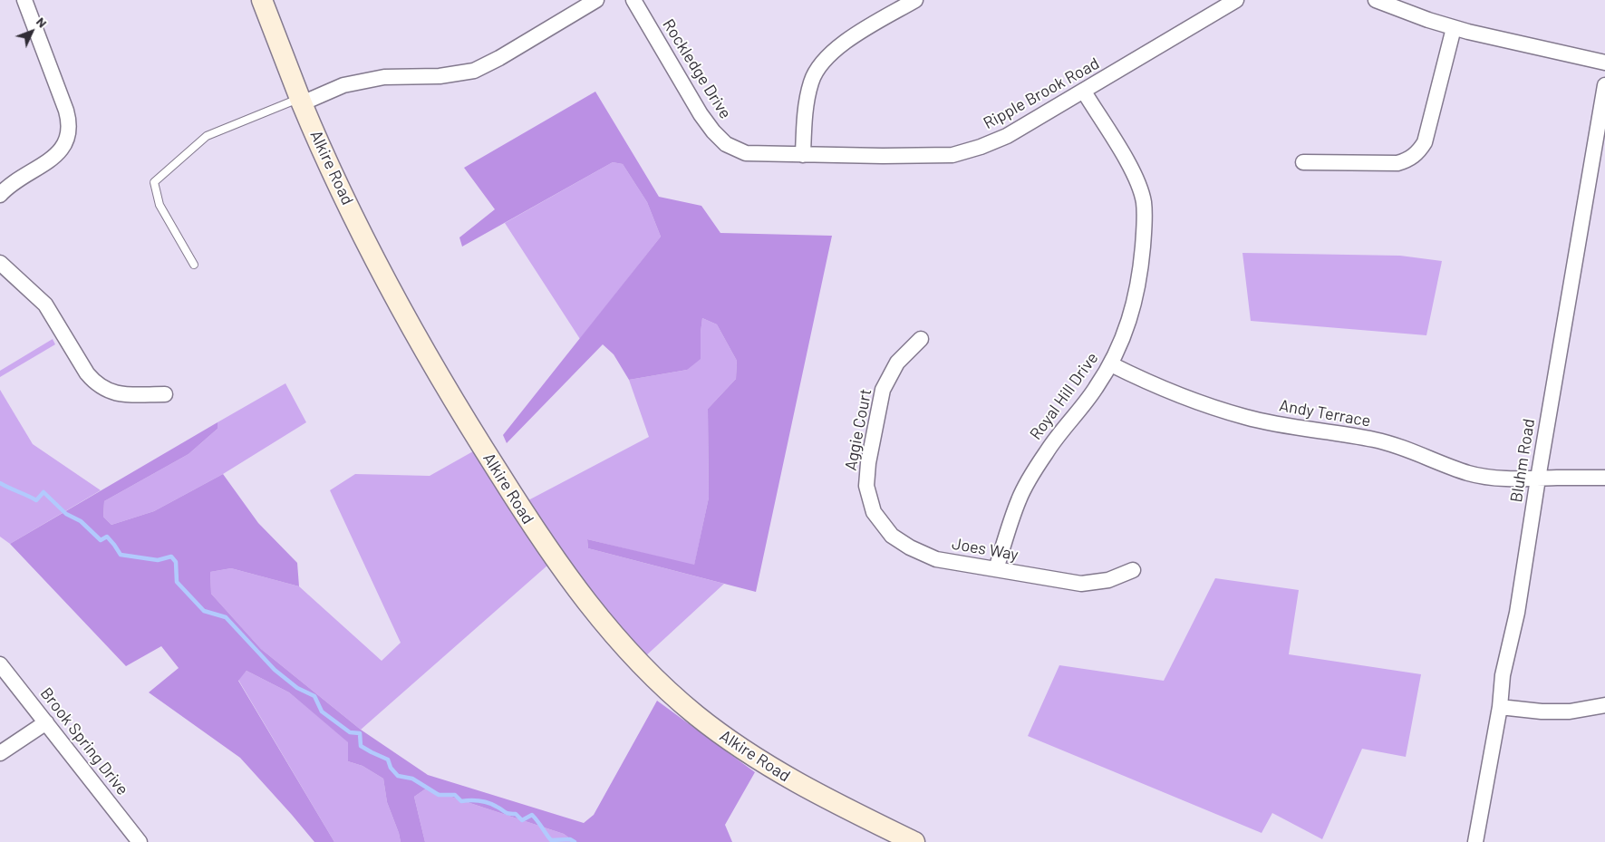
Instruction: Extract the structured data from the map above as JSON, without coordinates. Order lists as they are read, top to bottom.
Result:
{
  "streets": {
    "main road": ["Alkire Road"],
    "street": [
      "Rockledge Drive",
      "Ripple Brook Road",
      "Royal Hill Drive",
      "Andy Terrace",
      "Aggie Court",
      "Bluhm Road",
      "Joes Way",
      "Brook Spring Drive"
    ]
  },
  "crossings": [
    ["Rockledge Drive", "Ripple Brook Road"],
    ["Ripple Brook Road", "Royal Hill Drive"],
    ["Royal Hill Drive", "Andy Terrace"],
    ["Royal Hill Drive", "Joes Way"],
    ["Andy Terrace", "Bluhm Road"],
    ["Aggie Court", "Joes Way"]
  ],
  "north": "top right"
}
